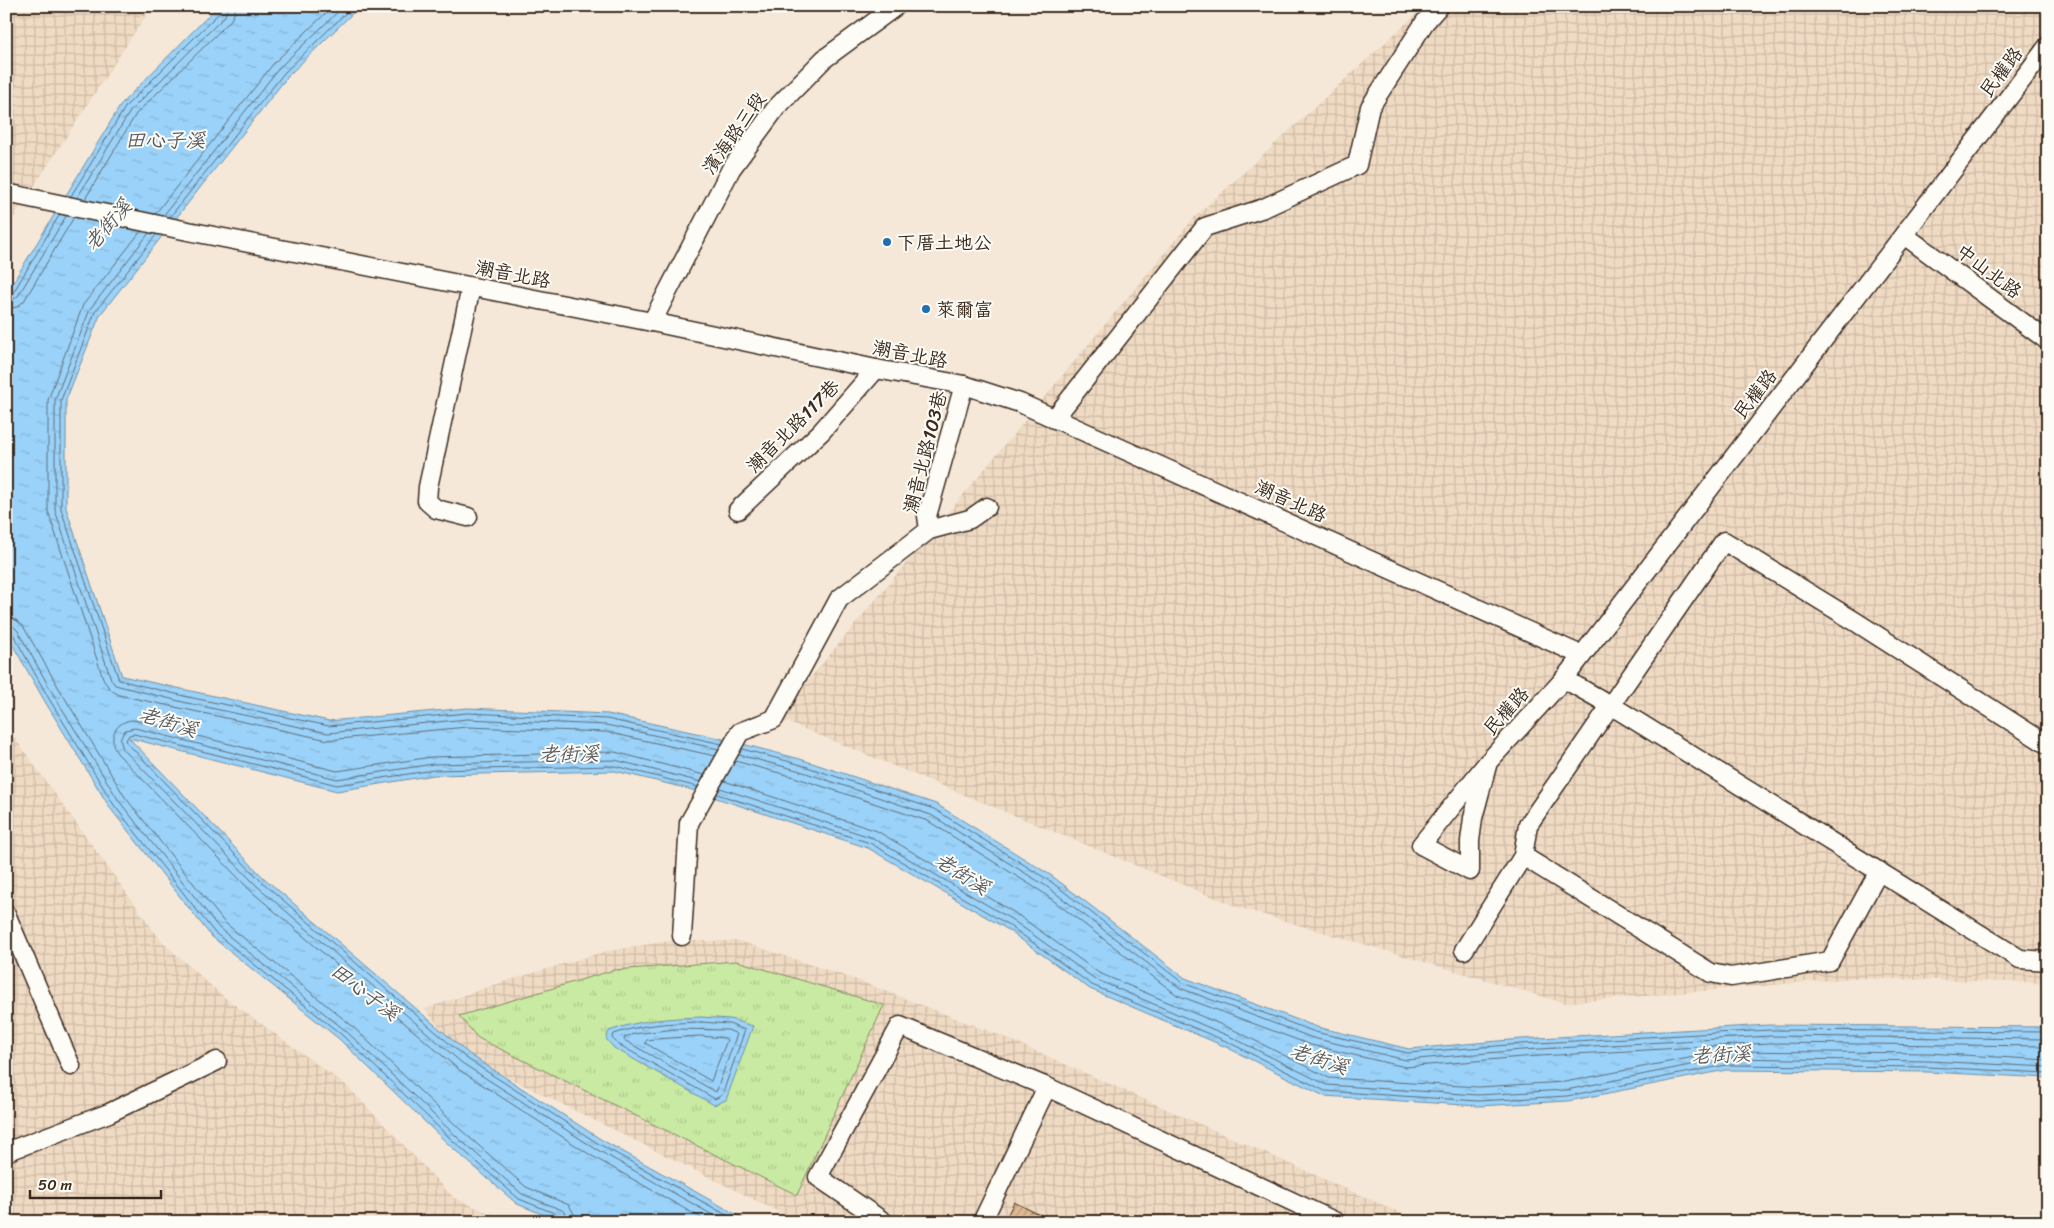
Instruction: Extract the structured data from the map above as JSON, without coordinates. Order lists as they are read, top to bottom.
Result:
{
  "streets": {
    "street": [
      "民權路",
      "濱海路三段",
      "中山北路",
      "潮音北路",
      "潮音北路117巷",
      "潮音北路103巷"
    ]
  },
  "crossings": [
    ["民權路", "中山北路"],
    ["民權路", "潮音北路"],
    ["濱海路三段", "潮音北路"],
    ["潮音北路", "潮音北路117巷"],
    ["潮音北路", "潮音北路103巷"]
  ],
  "water": ["田心子溪", "老街溪"],
  "places": ["下厝土地公", "萊爾富"],
  "scale_bar": "50 m"
}
